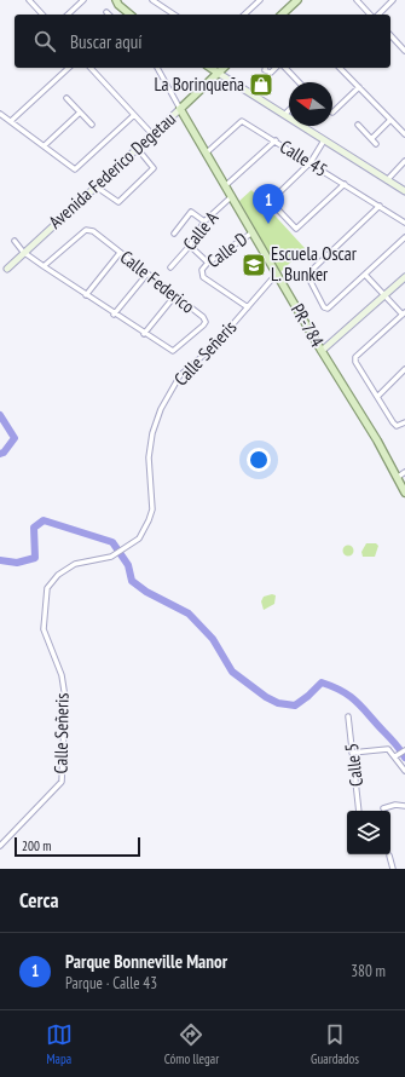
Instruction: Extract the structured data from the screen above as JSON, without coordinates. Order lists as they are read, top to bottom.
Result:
{
  "streets": {
    "main road": ["Avenida Federico Degetau", "PR-784"],
    "street": [
      "Calle 45",
      "Calle A",
      "Calle D",
      "Calle Federico",
      "Calle Señeris",
      "Calle 5"
    ]
  },
  "crossings": [
    ["Calle 45", "PR-784"],
    ["Avenida Federico Degetau", "Calle Federico"],
    ["Avenida Federico Degetau", "PR-784"],
    ["Calle A", "PR-784"],
    ["Calle D", "PR-784"],
    ["Calle D", "Calle Señeris"],
    ["PR-784", "Calle Señeris"]
  ],
  "places": {
    "shop": ["La Borinqueña"],
    "school or university": ["Escuela Oscar L. Bunker"]
  },
  "scale_bar": "200 m",
  "north": "left",
  "page": {
    "search": "Buscar aquí",
    "pins": "1",
    "scale": "200 m",
    "heading": "Cerca",
    "list": [
      {
        "mark": "1",
        "name": "Parque Bonneville Manor",
        "note": "Parque · Calle 43",
        "value": "380 m"
      }
    ],
    "nav": ["Mapa", "Cómo llegar", "Guardados"]
  }
}
